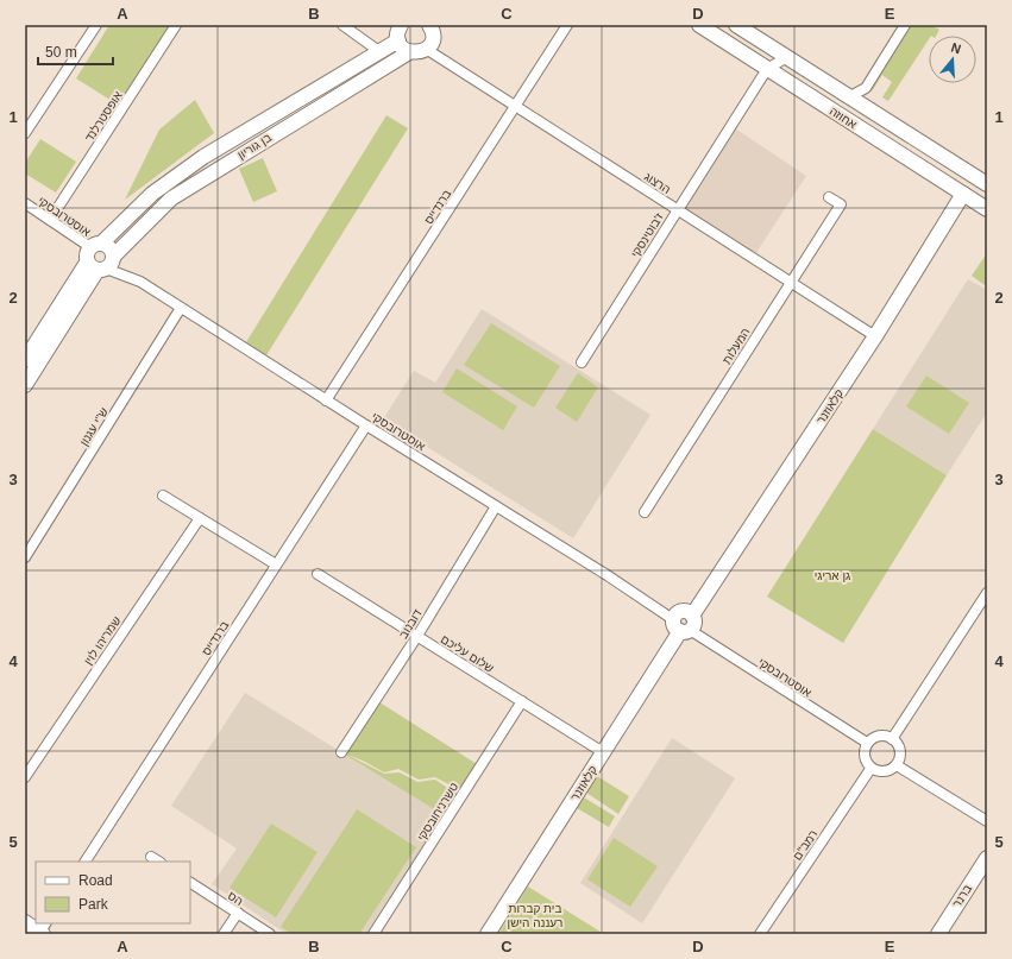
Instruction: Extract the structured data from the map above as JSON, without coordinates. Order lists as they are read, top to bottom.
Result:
{
  "streets": {
    "main road": [
      "אחוזה",
      "בן גוריון",
      "קלאוזנר",
      "ברנר"
    ],
    "street": [
      "אופסטרלנד",
      "הרצוג",
      "ברנדייס",
      "אוסטרובסקי",
      "ז'בוטינסקי",
      "המעלות",
      "ש''י עגנון",
      "דובנוב",
      "שמריהו לוין",
      "שלום עליכם",
      "טשרניחובסקי",
      "רמב\"ם",
      "הס"
    ]
  },
  "crossings": [
    ["אופסטרלנד", "אוסטרובסקי"],
    ["אחוזה", "ז'בוטינסקי"],
    ["אחוזה", "קלאוזנר"],
    ["בן גוריון", "הרצוג"],
    ["בן גוריון", "אוסטרובסקי"],
    ["הרצוג", "ברנדייס"],
    ["הרצוג", "ז'בוטינסקי"],
    ["הרצוג", "המעלות"],
    ["הרצוג", "קלאוזנר"],
    ["ברנדייס", "אוסטרובסקי"],
    ["אוסטרובסקי", "קלאוזנר"],
    ["אוסטרובסקי", "ש''י עגנון"],
    ["אוסטרובסקי", "דובנוב"],
    ["אוסטרובסקי", "רמב\"ם"],
    ["קלאוזנר", "שלום עליכם"],
    ["דובנוב", "שלום עליכם"],
    ["שלום עליכם", "טשרניחובסקי"]
  ],
  "parks": ["גן אריגי", "בית קברות רעננה הישן"],
  "legend": ["Road", "Park"],
  "scale_bar": "50 m",
  "north": "top",
  "grid": {
    "columns": [
      "A",
      "B",
      "C",
      "D",
      "E"
    ],
    "rows": [
      "1",
      "2",
      "3",
      "4",
      "5"
    ]
  }
}
